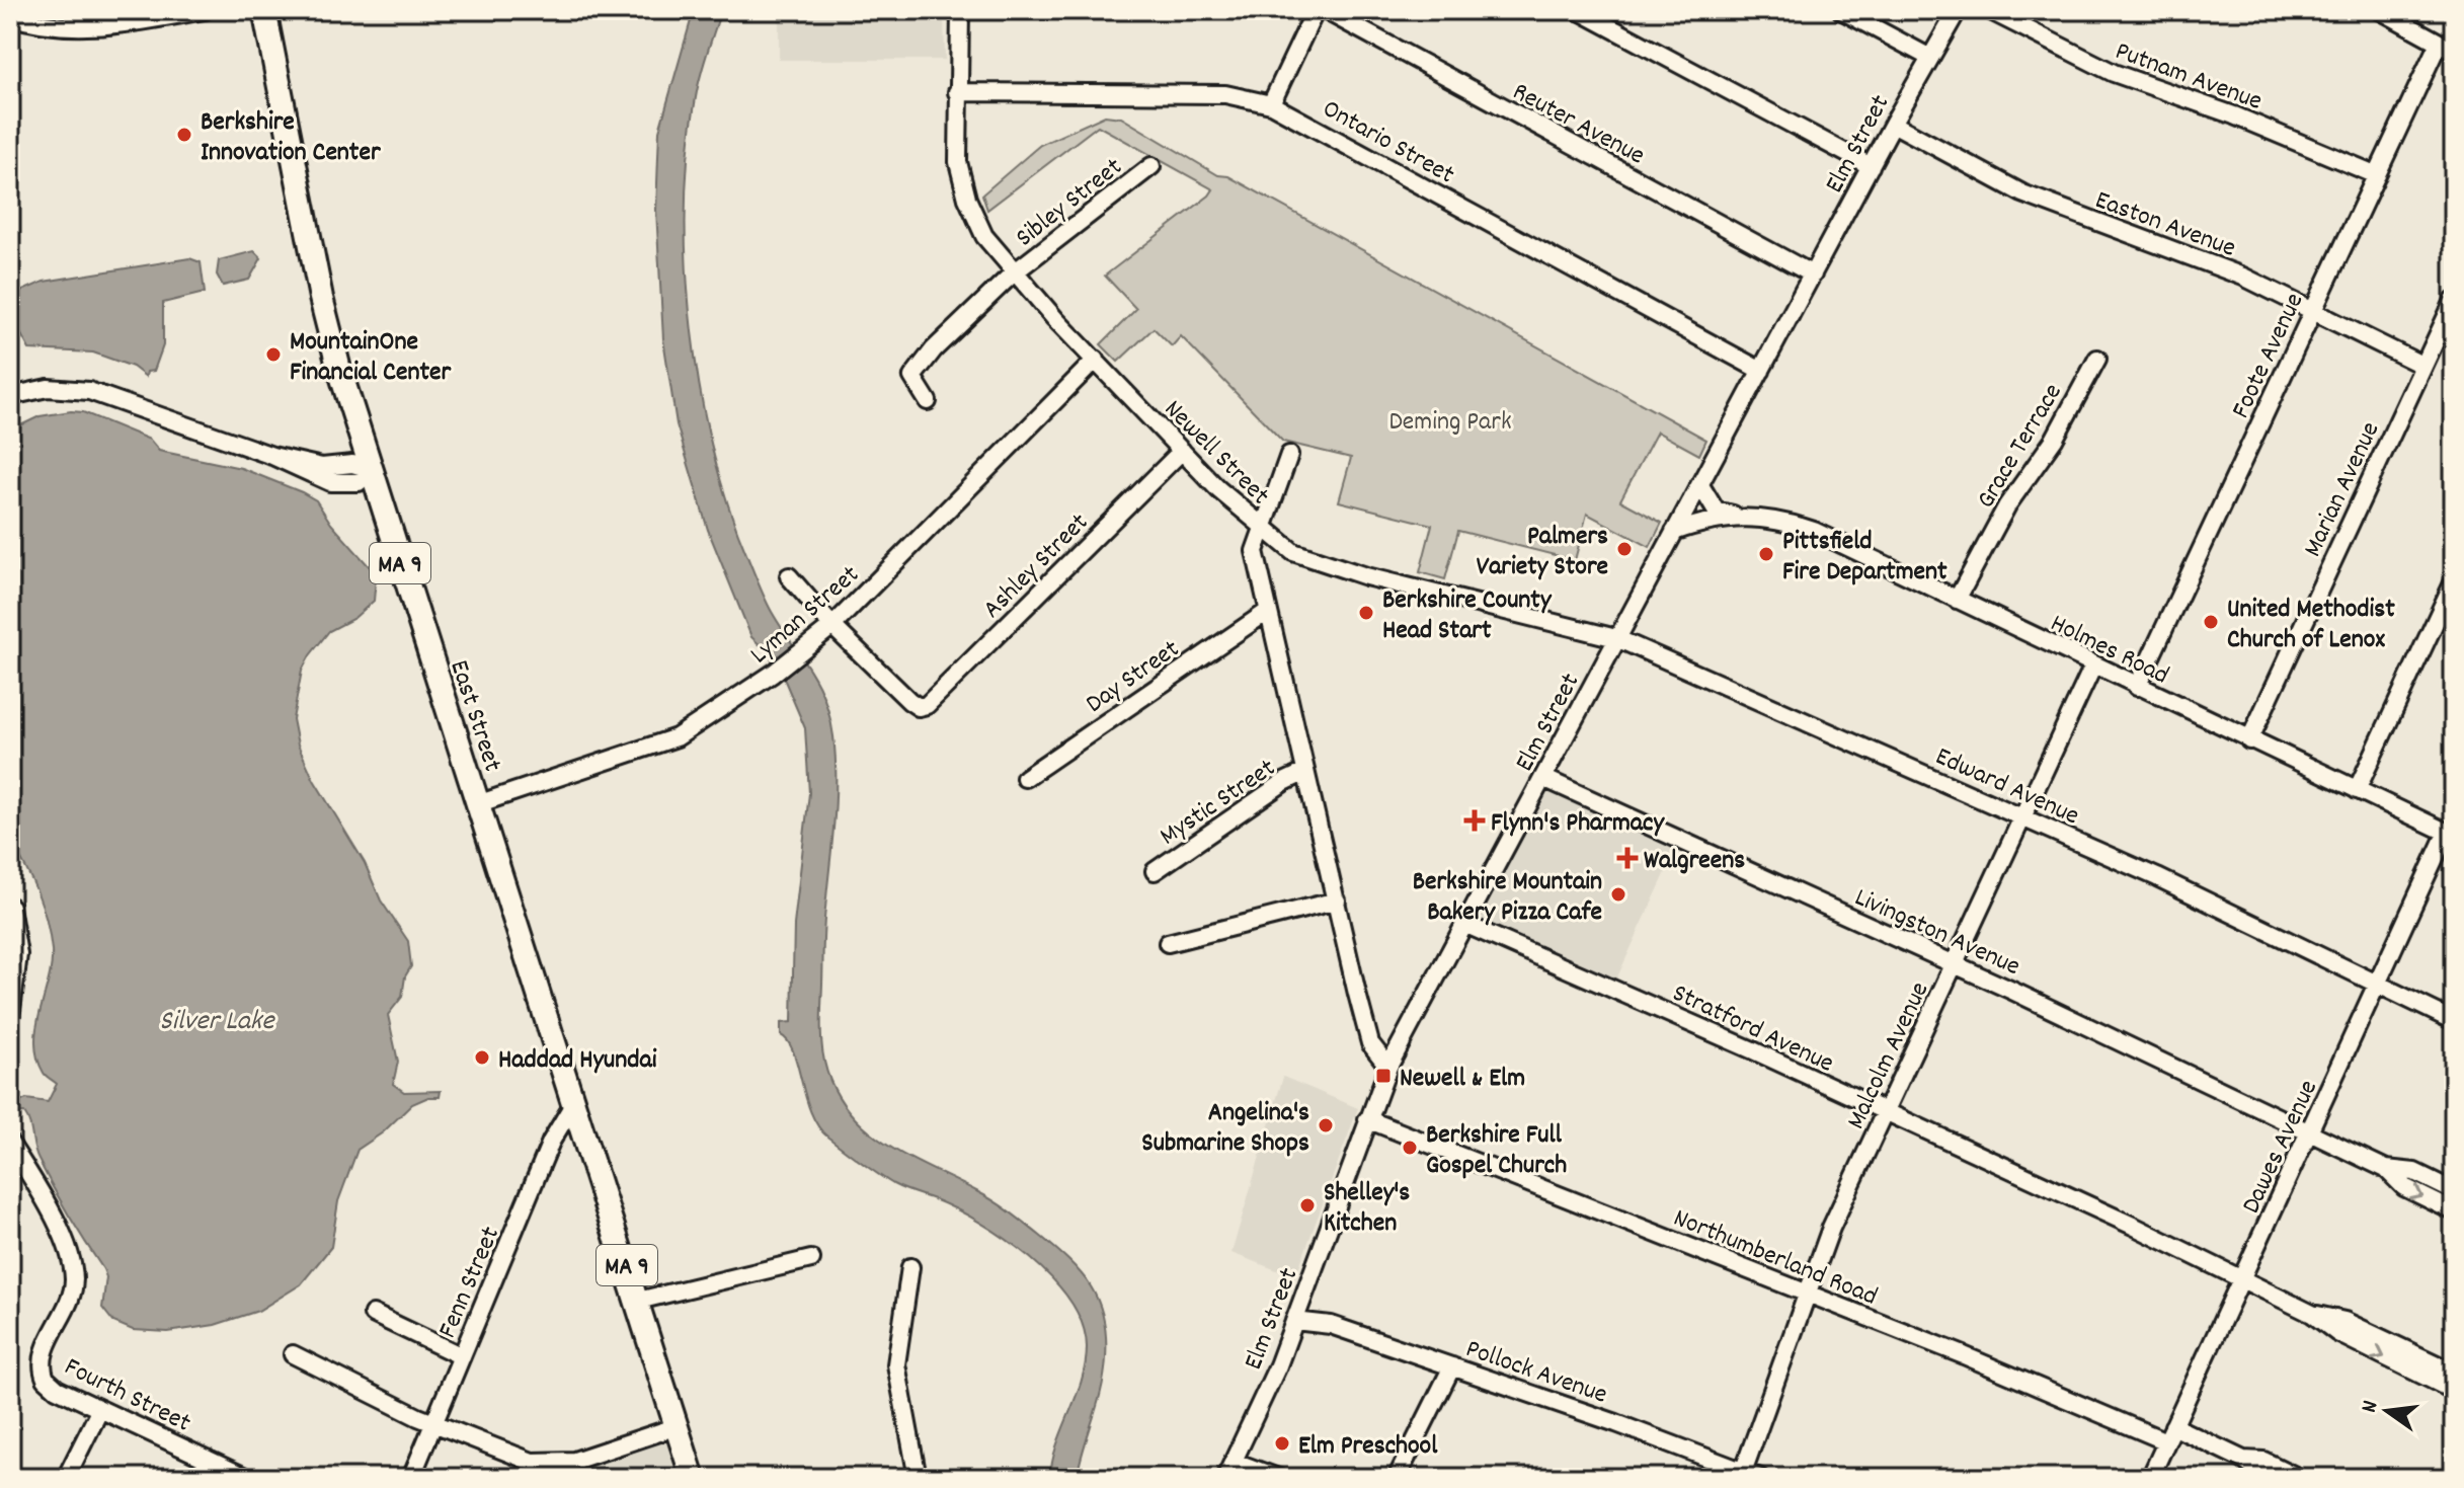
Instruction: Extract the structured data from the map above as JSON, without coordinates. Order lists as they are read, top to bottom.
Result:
{
  "streets": {
    "highway": ["MA 9", "East Street"],
    "street": [
      "Putnam Avenue",
      "Reuter Avenue",
      "Ontario Street",
      "Elm Street",
      "Sibley Street",
      "Easton Avenue",
      "Foote Avenue",
      "Grace Terrace",
      "Newell Street",
      "Marian Avenue",
      "Ashley Street",
      "Lyman Street",
      "Holmes Road",
      "Day Street",
      "Edward Avenue",
      "Mystic Street",
      "Livingston Avenue",
      "Stratford Avenue",
      "Malcolm Avenue",
      "Dawes Avenue",
      "Northumberland Road",
      "Fenn Street",
      "Pollock Avenue",
      "Fourth Street"
    ]
  },
  "crossings": [
    ["Putnam Avenue", "Foote Avenue"],
    ["Reuter Avenue", "Elm Street"],
    ["Ontario Street", "Elm Street"],
    ["Ontario Street", "Newell Street"],
    ["Elm Street", "Easton Avenue"],
    ["Elm Street", "Newell Street"],
    ["Elm Street", "Holmes Road"],
    ["Elm Street", "Edward Avenue"],
    ["Elm Street", "Livingston Avenue"],
    ["Elm Street", "Stratford Avenue"],
    ["Elm Street", "Northumberland Road"],
    ["Elm Street", "Pollock Avenue"],
    ["Sibley Street", "Newell Street"],
    ["Easton Avenue", "Foote Avenue"],
    ["Easton Avenue", "Marian Avenue"],
    ["Foote Avenue", "Holmes Road"],
    ["Grace Terrace", "Holmes Road"],
    ["Newell Street", "Ashley Street"],
    ["Newell Street", "Lyman Street"],
    ["Newell Street", "Day Street"],
    ["Newell Street", "Edward Avenue"],
    ["Newell Street", "Mystic Street"],
    ["Marian Avenue", "Holmes Road"],
    ["Ashley Street", "Lyman Street"],
    ["Lyman Street", "East Street"],
    ["Holmes Road", "Malcolm Avenue"],
    ["Holmes Road", "Dawes Avenue"],
    ["East Street", "Fenn Street"],
    ["Edward Avenue", "Malcolm Avenue"],
    ["Edward Avenue", "Dawes Avenue"],
    ["Livingston Avenue", "Malcolm Avenue"],
    ["Livingston Avenue", "Dawes Avenue"],
    ["Stratford Avenue", "Malcolm Avenue"],
    ["Stratford Avenue", "Dawes Avenue"],
    ["Malcolm Avenue", "Northumberland Road"],
    ["Malcolm Avenue", "Pollock Avenue"],
    ["Dawes Avenue", "Northumberland Road"]
  ],
  "water": ["Silver Lake"],
  "parks": ["Deming Park"],
  "places": {
    "other": [
      "Berkshire Innovation Center",
      "MountainOne Financial Center",
      "Palmers Variety Store",
      "Pittsfield Fire Department",
      "Berkshire County Head Start",
      "United Methodist Church of Lenox",
      "Berkshire Mountain Bakery Pizza Cafe",
      "Haddad Hyundai",
      "Angelina's Submarine Shops",
      "Berkshire Full Gospel Church",
      "Shelley's Kitchen",
      "Elm Preschool"
    ],
    "health": ["Flynn's Pharmacy", "Walgreens"],
    "transit": ["Newell & Elm"]
  },
  "north": "left"
}
